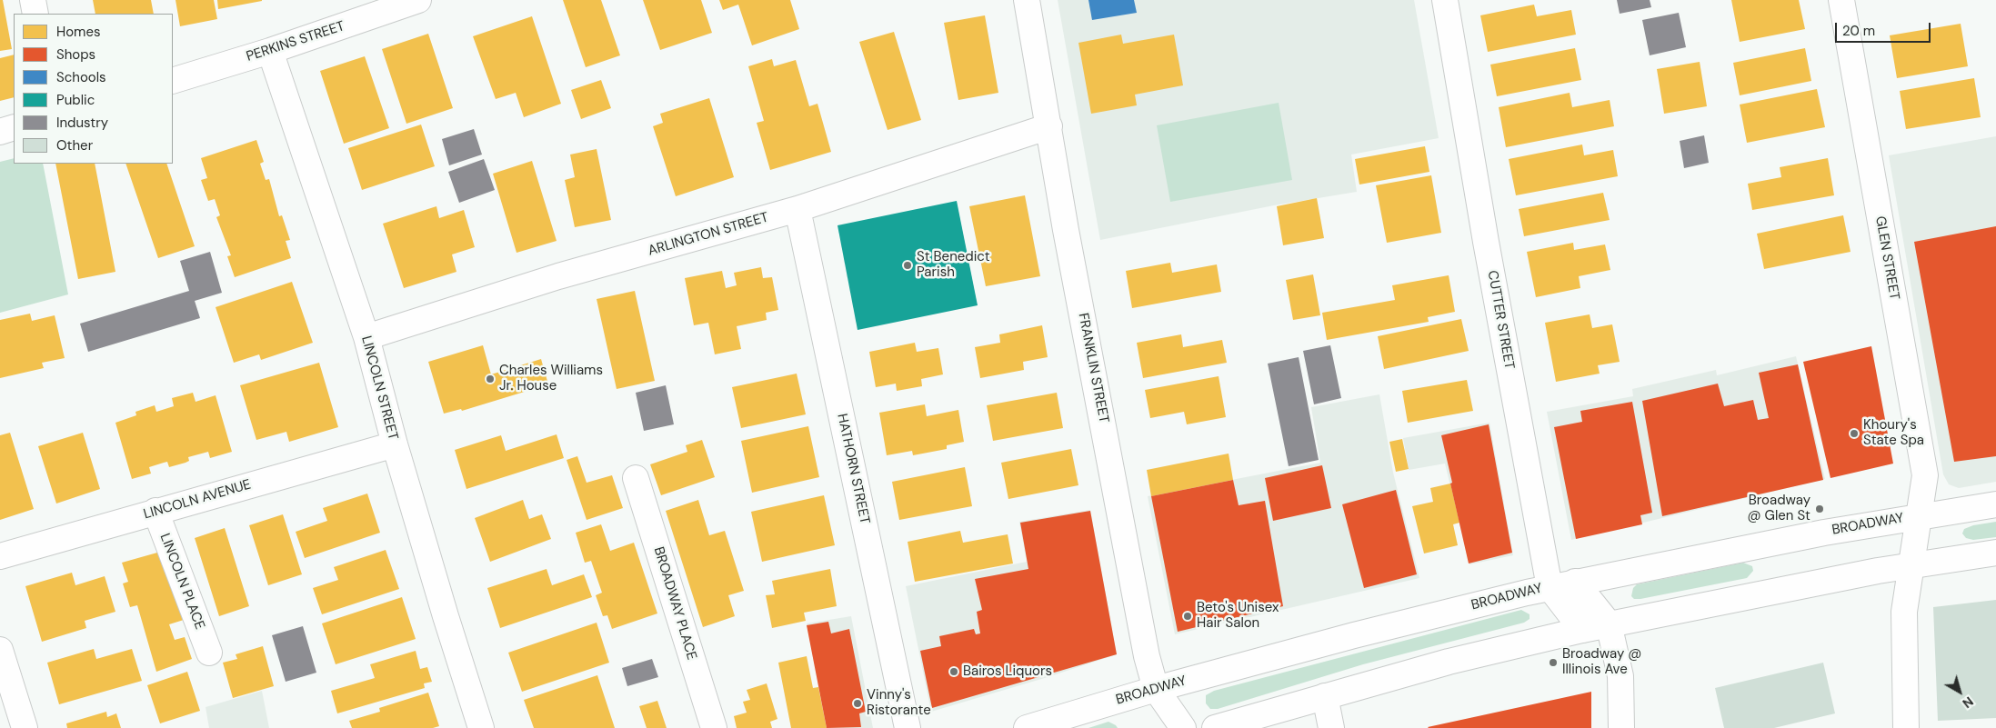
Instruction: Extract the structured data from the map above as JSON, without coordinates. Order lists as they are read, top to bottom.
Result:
{
  "streets": {
    "street": [
      "PERKINS STREET",
      "ARLINGTON STREET",
      "GLEN STREET",
      "CUTTER STREET",
      "FRANKLIN STREET",
      "LINCOLN STREET",
      "HATHORN STREET",
      "LINCOLN AVENUE",
      "BROADWAY",
      "LINCOLN PLACE",
      "BROADWAY PLACE"
    ]
  },
  "crossings": [
    ["PERKINS STREET", "LINCOLN STREET"],
    ["ARLINGTON STREET", "FRANKLIN STREET"],
    ["ARLINGTON STREET", "LINCOLN STREET"],
    ["ARLINGTON STREET", "HATHORN STREET"],
    ["GLEN STREET", "BROADWAY"],
    ["CUTTER STREET", "BROADWAY"],
    ["FRANKLIN STREET", "BROADWAY"],
    ["LINCOLN STREET", "LINCOLN AVENUE"],
    ["LINCOLN AVENUE", "LINCOLN PLACE"]
  ],
  "places": [
    "St Benedict Parish",
    "Charles Williams Jr. House",
    "Khoury's State Spa",
    "Broadway @ Glen St",
    "Beto's Unisex Hair Salon",
    "Broadway @ Illinois Ave",
    "Bairos Liquors",
    "Vinny's Ristorante"
  ],
  "legend": [
    "Homes",
    "Shops",
    "Schools",
    "Public",
    "Industry",
    "Other"
  ],
  "scale_bar": "20 m",
  "north": "bottom right"
}
